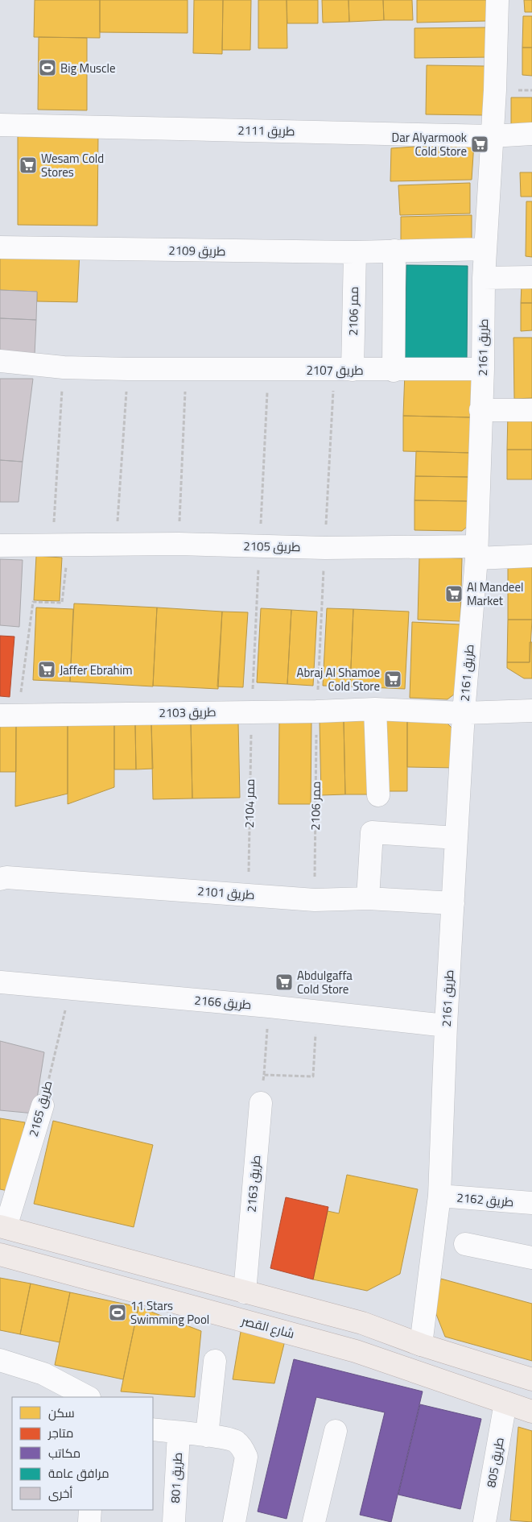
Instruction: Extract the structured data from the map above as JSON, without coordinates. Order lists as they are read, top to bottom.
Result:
{
  "streets": {
    "main road": ["شارع القصر"],
    "street": [
      "طريق 2111",
      "طريق 2109",
      "ممر 2106",
      "طريق 2161",
      "طريق 2107",
      "طريق 2105",
      "طريق 2103",
      "طريق 2101",
      "طريق 2166",
      "طريق 2165",
      "طريق 2163",
      "طريق 2162",
      "طريق 805",
      "طريق 801"
    ],
    "path": ["ممر 2104"]
  },
  "crossings": [
    ["طريق 2111", "طريق 2161"],
    ["طريق 2109", "ممر 2106"],
    ["طريق 2109", "طريق 2161"],
    ["ممر 2106", "طريق 2107"],
    ["ممر 2106", "طريق 2103"],
    ["ممر 2106", "طريق 2101"],
    ["طريق 2161", "طريق 2107"],
    ["طريق 2161", "طريق 2105"],
    ["طريق 2161", "طريق 2103"],
    ["طريق 2161", "طريق 2101"],
    ["طريق 2161", "طريق 2166"],
    ["طريق 2161", "طريق 2162"],
    ["طريق 2103", "ممر 2104"],
    ["ممر 2104", "طريق 2101"],
    ["طريق 2166", "طريق 2165"],
    ["شارع القصر", "طريق 805"]
  ],
  "places": {
    "sports": ["Big Muscle", "11 Stars Swimming Pool"],
    "supermarket": [
      "Dar Alyarmook Cold Store",
      "Wesam Cold Stores",
      "Al Mandeel Market",
      "Jaffer Ebrahim",
      "Abraj Al Shamoe Cold Store",
      "Abdulgaffa Cold Store"
    ]
  },
  "legend": [
    "سكن",
    "متاجر",
    "مكاتب",
    "مرافق عامة",
    "أخرى"
  ]
}
